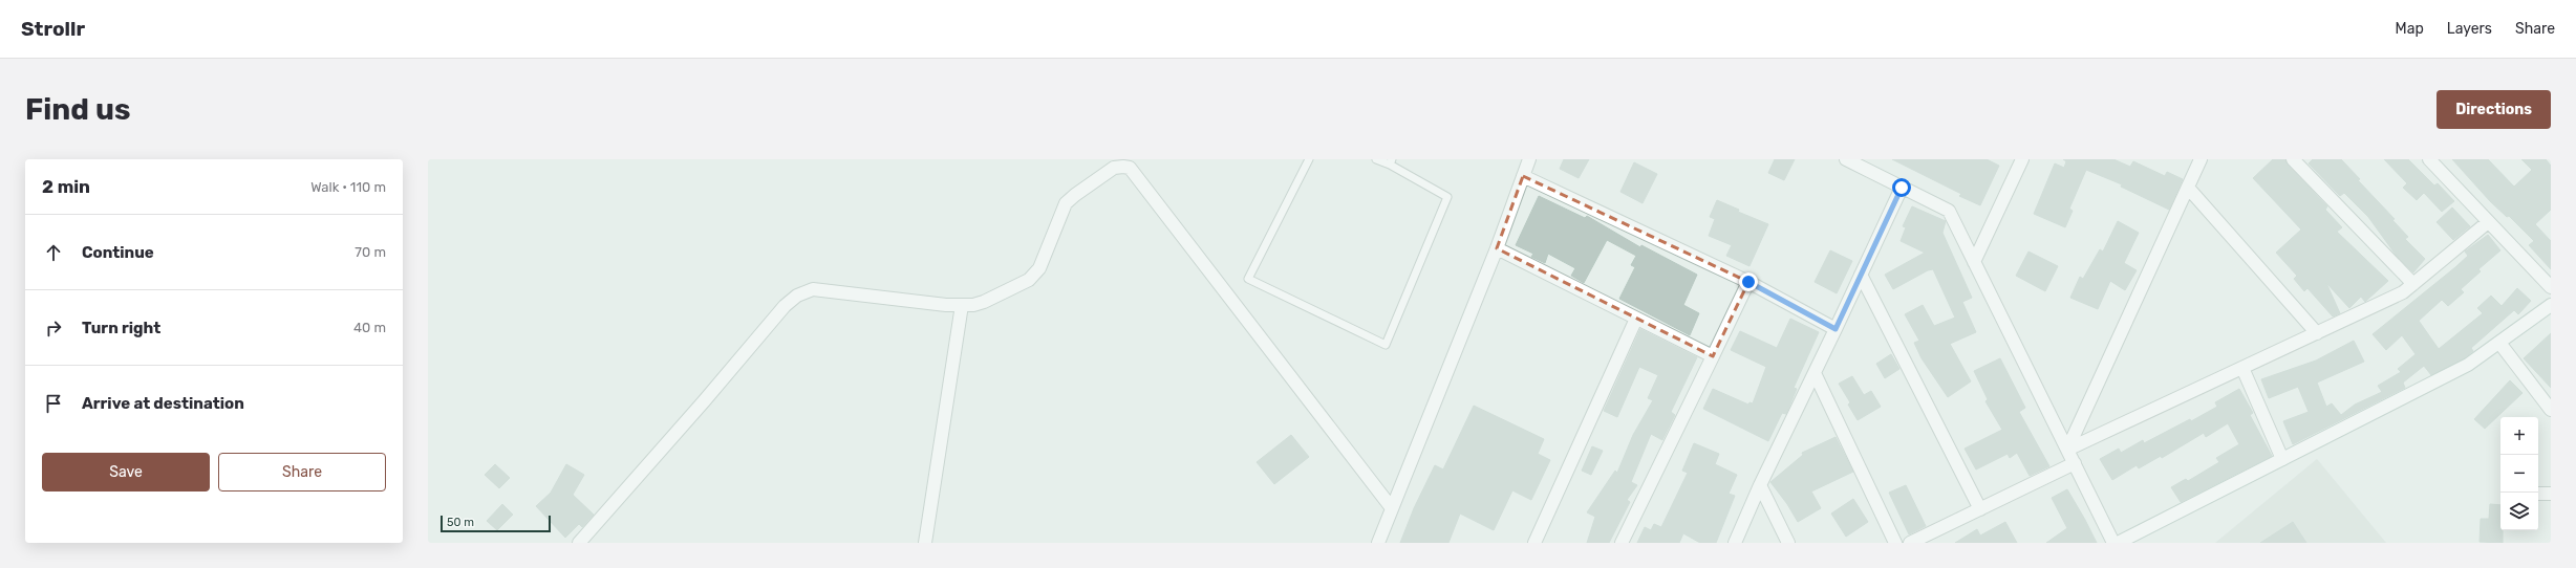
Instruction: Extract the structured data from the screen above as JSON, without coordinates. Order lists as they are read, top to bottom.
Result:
{
  "scale_bar": "50 m",
  "page": {
    "header": "Strollr",
    "nav": ["Map", "Layers", "Share"],
    "buttons": [
      "Directions",
      ["Save", "Share"]
    ],
    "title": "Find us",
    "heading": ["2 min", "Walk · 110 m"],
    "list": [
      ["Continue", "70 m"],
      ["Turn right", "40 m"],
      "Arrive at destination"
    ],
    "map_buttons": ["+", "−"],
    "scale": "50 m"
  }
}
